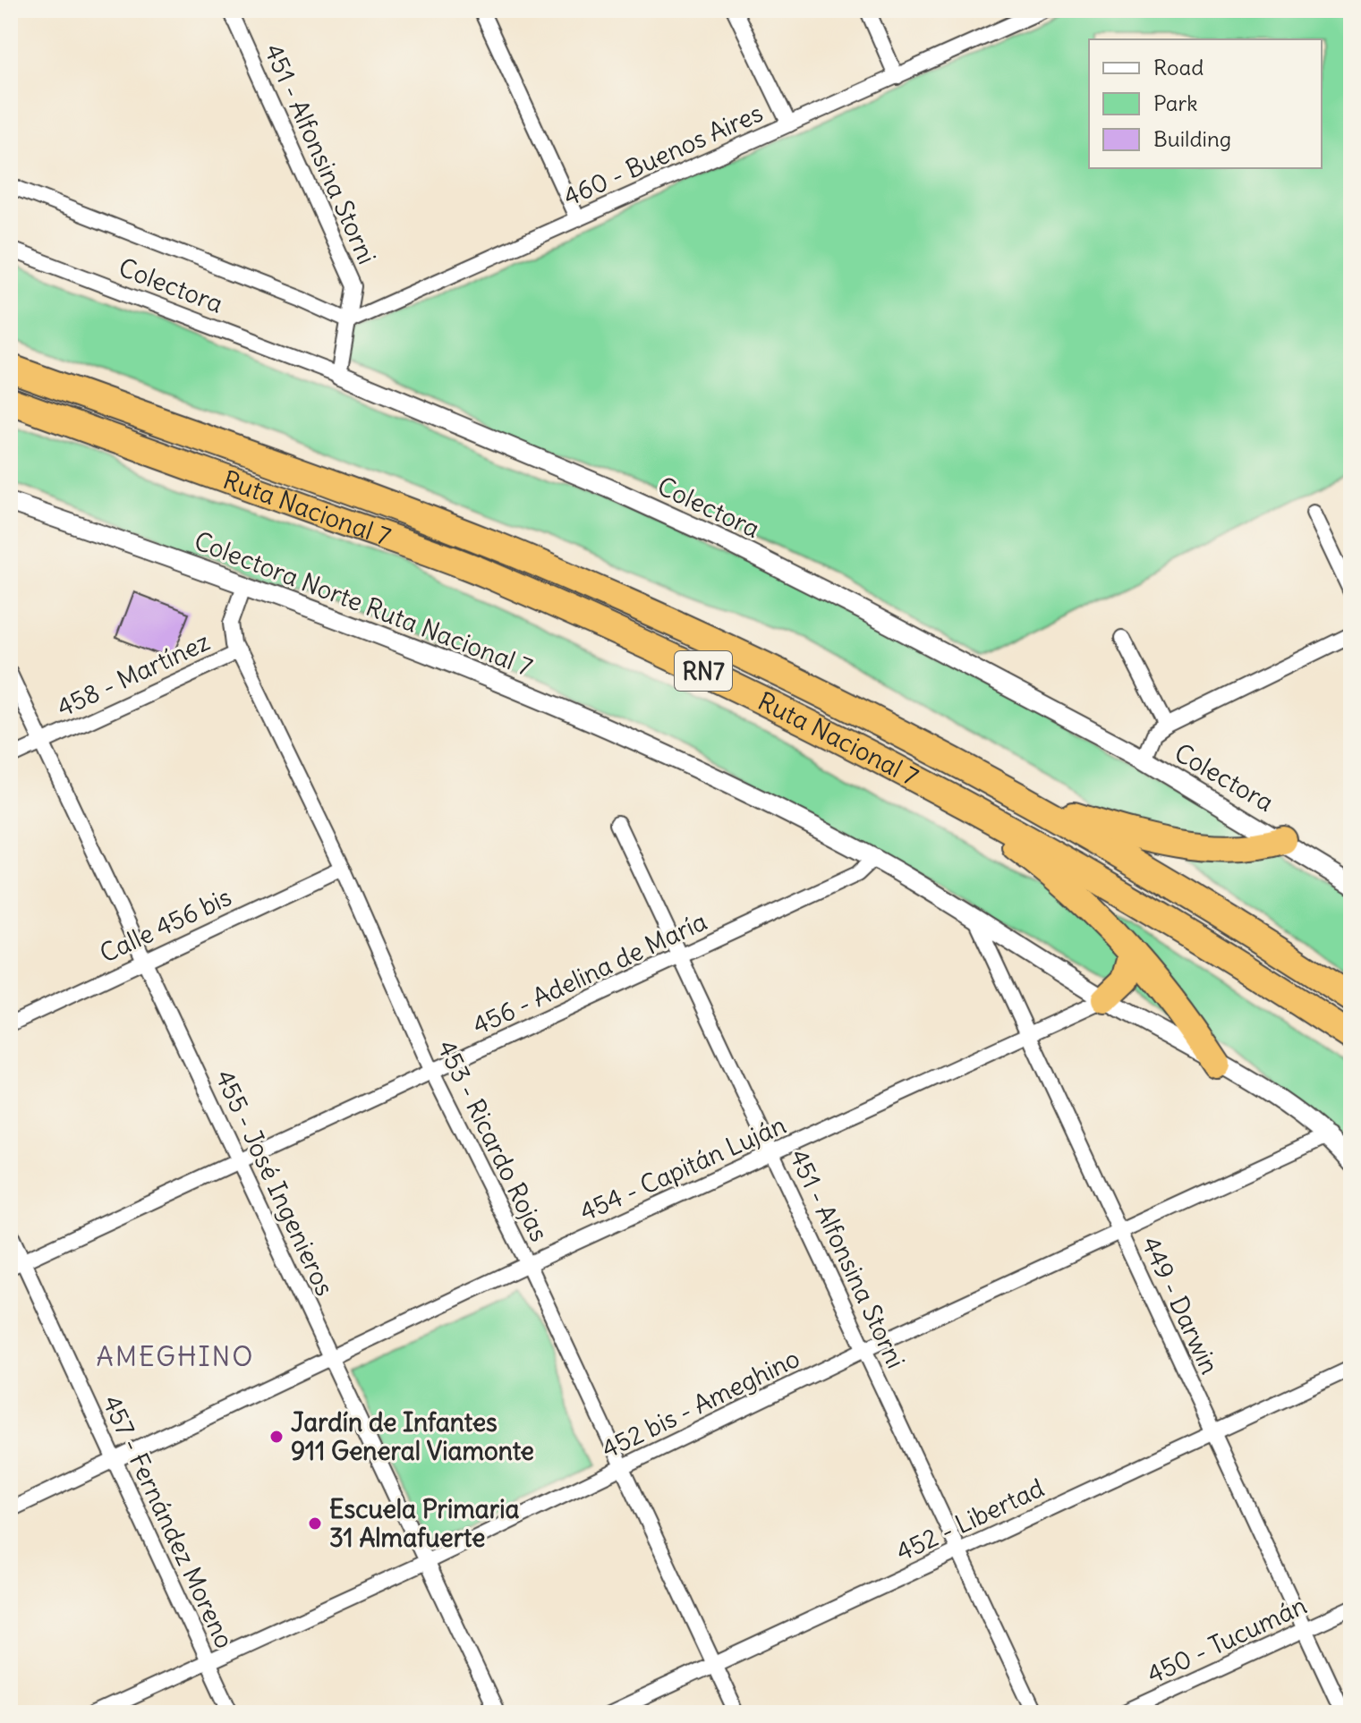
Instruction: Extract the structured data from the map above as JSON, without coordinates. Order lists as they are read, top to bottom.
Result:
{
  "streets": {
    "highway": ["Ruta Nacional 7", "RN7"],
    "street": [
      "451 - Alfonsina Storni",
      "460 - Buenos Aires",
      "Colectora",
      "Colectora Norte Ruta Nacional 7",
      "458 - Martínez",
      "Calle 456 bis",
      "456 - Adelina de María",
      "453 - Ricardo Rojas",
      "454 - Capitán Luján",
      "455 - José Ingenieros",
      "449 - Darwin",
      "452 bis - Ameghino",
      "452 - Libertad",
      "457 - Fernández Moreno",
      "450 - Tucumán"
    ]
  },
  "crossings": [
    ["451 - Alfonsina Storni", "460 - Buenos Aires"],
    ["451 - Alfonsina Storni", "456 - Adelina de María"],
    ["451 - Alfonsina Storni", "454 - Capitán Luján"],
    ["451 - Alfonsina Storni", "452 bis - Ameghino"],
    ["451 - Alfonsina Storni", "452 - Libertad"],
    ["Colectora Norte Ruta Nacional 7", "456 - Adelina de María"],
    ["Colectora Norte Ruta Nacional 7", "453 - Ricardo Rojas"],
    ["458 - Martínez", "453 - Ricardo Rojas"],
    ["458 - Martínez", "455 - José Ingenieros"],
    ["Calle 456 bis", "453 - Ricardo Rojas"],
    ["Calle 456 bis", "455 - José Ingenieros"],
    ["456 - Adelina de María", "453 - Ricardo Rojas"],
    ["456 - Adelina de María", "455 - José Ingenieros"],
    ["456 - Adelina de María", "457 - Fernández Moreno"],
    ["453 - Ricardo Rojas", "454 - Capitán Luján"],
    ["453 - Ricardo Rojas", "452 bis - Ameghino"],
    ["453 - Ricardo Rojas", "452 - Libertad"],
    ["454 - Capitán Luján", "455 - José Ingenieros"],
    ["454 - Capitán Luján", "449 - Darwin"],
    ["454 - Capitán Luján", "457 - Fernández Moreno"],
    ["455 - José Ingenieros", "452 bis - Ameghino"],
    ["449 - Darwin", "452 bis - Ameghino"],
    ["449 - Darwin", "452 - Libertad"],
    ["449 - Darwin", "450 - Tucumán"],
    ["452 bis - Ameghino", "457 - Fernández Moreno"]
  ],
  "districts": ["AMEGHINO"],
  "places": ["Jardín de Infantes 911 General Viamonte", "Escuela Primaria 31 Almafuerte"],
  "legend": ["Road", "Park", "Building"]
}
